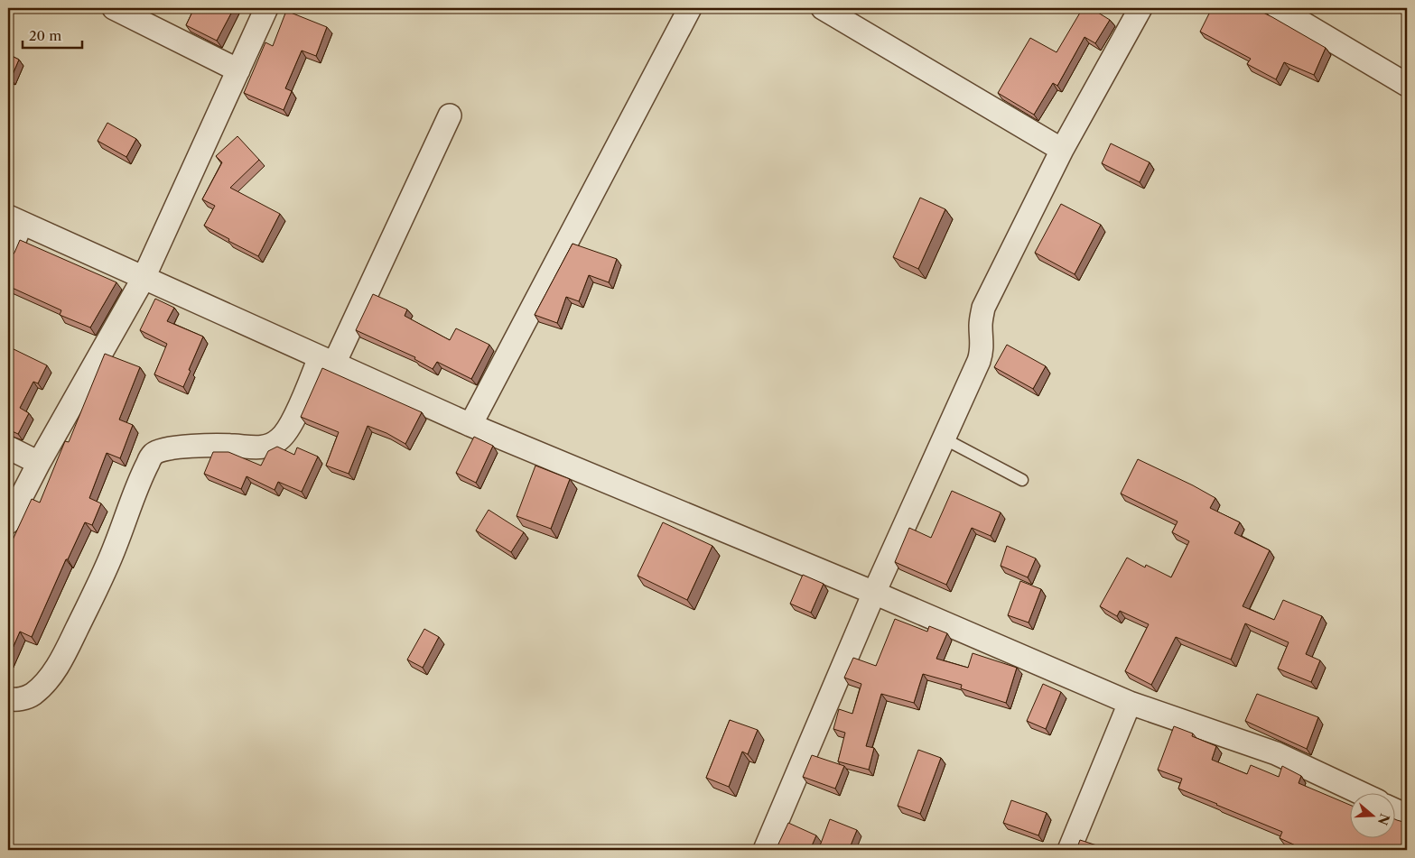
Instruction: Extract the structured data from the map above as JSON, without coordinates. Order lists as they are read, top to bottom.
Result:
{
  "scale_bar": "20 m",
  "north": "right"
}
